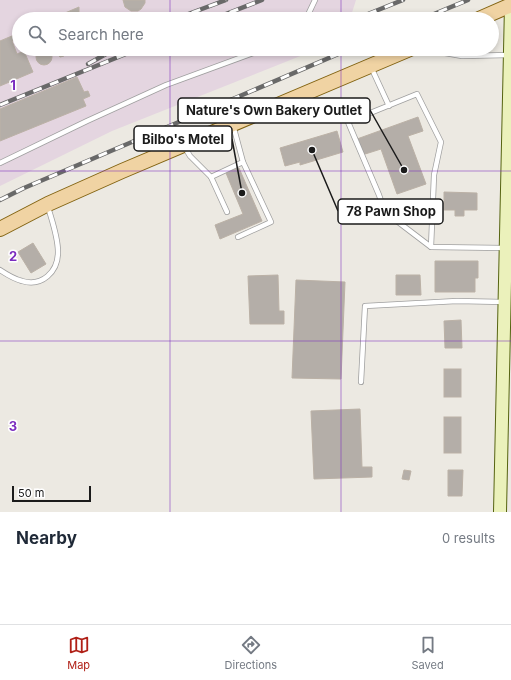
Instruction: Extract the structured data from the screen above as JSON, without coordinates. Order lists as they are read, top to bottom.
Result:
{
  "places": ["78 Pawn Shop", "Nature's Own Bakery Outlet", "Bilbo's Motel"],
  "scale_bar": "50 m",
  "page": {
    "search": "Search here",
    "scale": "50 m",
    "heading": ["Nearby", "0 results"],
    "nav": ["Map", "Directions", "Saved"]
  },
  "grid": {
    "rows": ["1", "2", "3"]
  }
}
